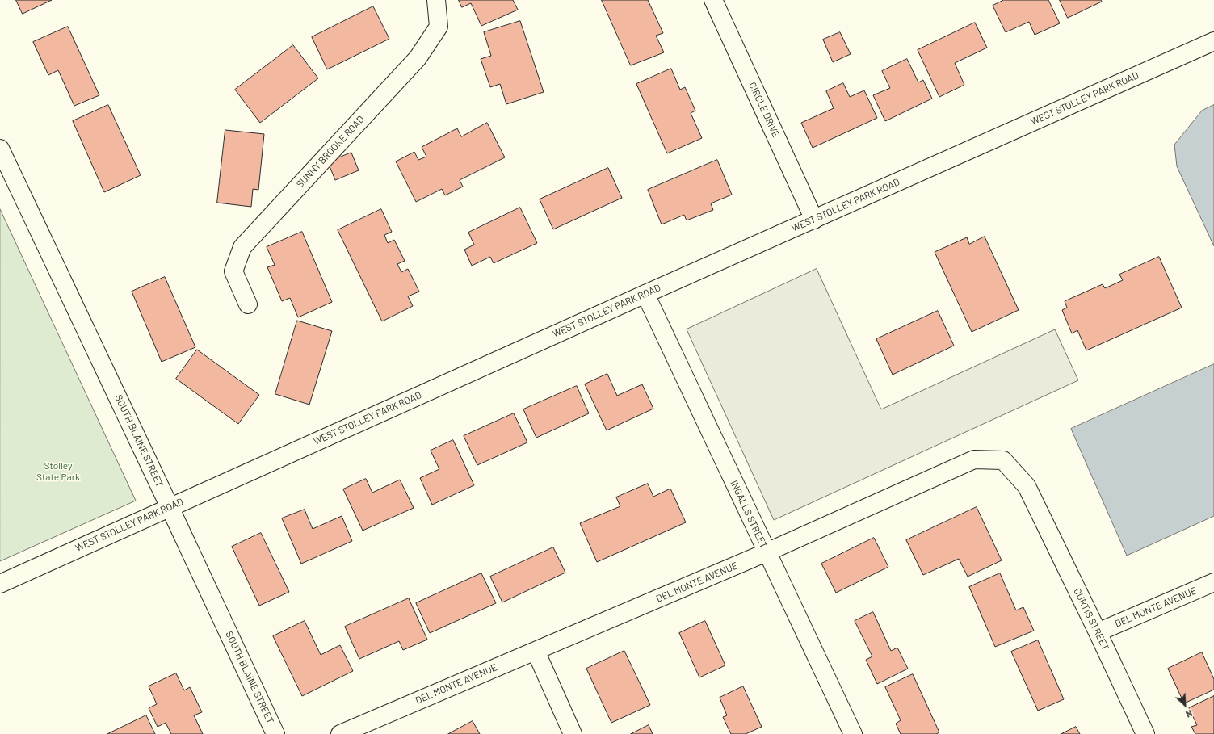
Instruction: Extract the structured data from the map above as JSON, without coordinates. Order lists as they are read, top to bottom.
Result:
{
  "streets": {
    "street": [
      "WEST STOLLEY PARK ROAD",
      "CIRCLE DRIVE",
      "SUNNY BROOKE ROAD",
      "SOUTH BLAINE STREET",
      "INGALLS STREET",
      "DEL MONTE AVENUE",
      "CURTIS STREET"
    ]
  },
  "crossings": [
    ["WEST STOLLEY PARK ROAD", "CIRCLE DRIVE"],
    ["WEST STOLLEY PARK ROAD", "SOUTH BLAINE STREET"],
    ["WEST STOLLEY PARK ROAD", "INGALLS STREET"],
    ["INGALLS STREET", "DEL MONTE AVENUE"],
    ["DEL MONTE AVENUE", "CURTIS STREET"]
  ],
  "parks": ["Stolley State Park"],
  "north": "bottom right"
}
